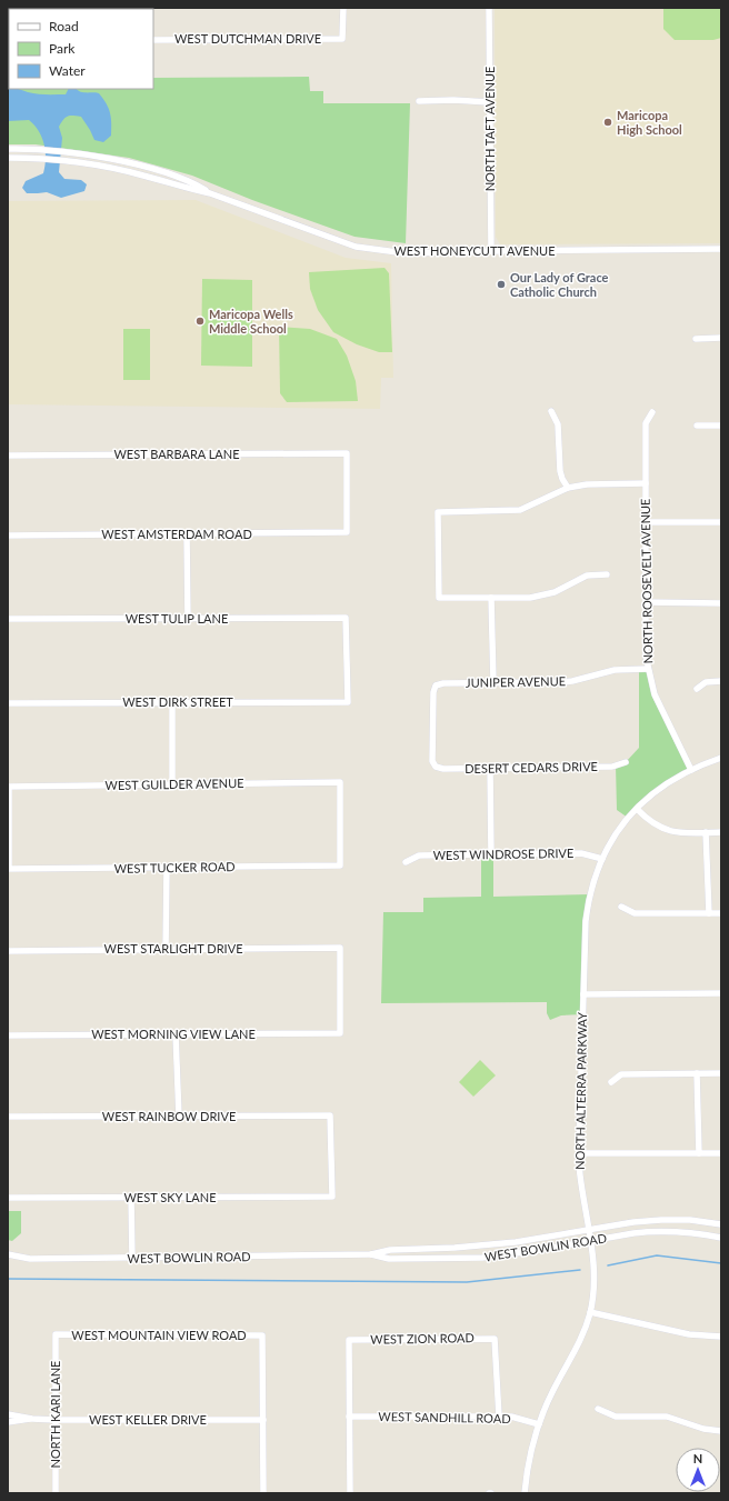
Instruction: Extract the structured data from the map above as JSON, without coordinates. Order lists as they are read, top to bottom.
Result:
{
  "streets": {
    "street": [
      "WEST DUTCHMAN DRIVE",
      "NORTH TAFT AVENUE",
      "WEST HONEYCUTT AVENUE",
      "WEST BARBARA LANE",
      "WEST AMSTERDAM ROAD",
      "NORTH ROOSEVELT AVENUE",
      "WEST TULIP LANE",
      "JUNIPER AVENUE",
      "WEST DIRK STREET",
      "DESERT CEDARS DRIVE",
      "WEST GUILDER AVENUE",
      "WEST WINDROSE DRIVE",
      "WEST TUCKER ROAD",
      "WEST STARLIGHT DRIVE",
      "WEST MORNING VIEW LANE",
      "NORTH ALTERRA PARKWAY",
      "WEST RAINBOW DRIVE",
      "WEST SKY LANE",
      "WEST BOWLIN ROAD",
      "WEST MOUNTAIN VIEW ROAD",
      "WEST ZION ROAD",
      "NORTH KARI LANE",
      "WEST SANDHILL ROAD",
      "WEST KELLER DRIVE"
    ]
  },
  "crossings": [
    ["NORTH TAFT AVENUE", "WEST HONEYCUTT AVENUE"],
    ["WEST BARBARA LANE", "WEST AMSTERDAM ROAD"],
    ["NORTH ROOSEVELT AVENUE", "JUNIPER AVENUE"],
    ["NORTH ROOSEVELT AVENUE", "NORTH ALTERRA PARKWAY"],
    ["WEST TULIP LANE", "WEST DIRK STREET"],
    ["JUNIPER AVENUE", "DESERT CEDARS DRIVE"],
    ["WEST GUILDER AVENUE", "WEST TUCKER ROAD"],
    ["WEST WINDROSE DRIVE", "NORTH ALTERRA PARKWAY"],
    ["WEST STARLIGHT DRIVE", "WEST MORNING VIEW LANE"],
    ["NORTH ALTERRA PARKWAY", "WEST BOWLIN ROAD"],
    ["NORTH ALTERRA PARKWAY", "WEST SANDHILL ROAD"],
    ["WEST RAINBOW DRIVE", "WEST SKY LANE"],
    ["WEST MOUNTAIN VIEW ROAD", "NORTH KARI LANE"],
    ["WEST MOUNTAIN VIEW ROAD", "WEST KELLER DRIVE"],
    ["WEST ZION ROAD", "WEST SANDHILL ROAD"],
    ["NORTH KARI LANE", "WEST KELLER DRIVE"]
  ],
  "places": ["Maricopa High School", "Our Lady of Grace Catholic Church", "Maricopa Wells Middle School"],
  "legend": ["Road", "Park", "Water"],
  "north": "top"
}
